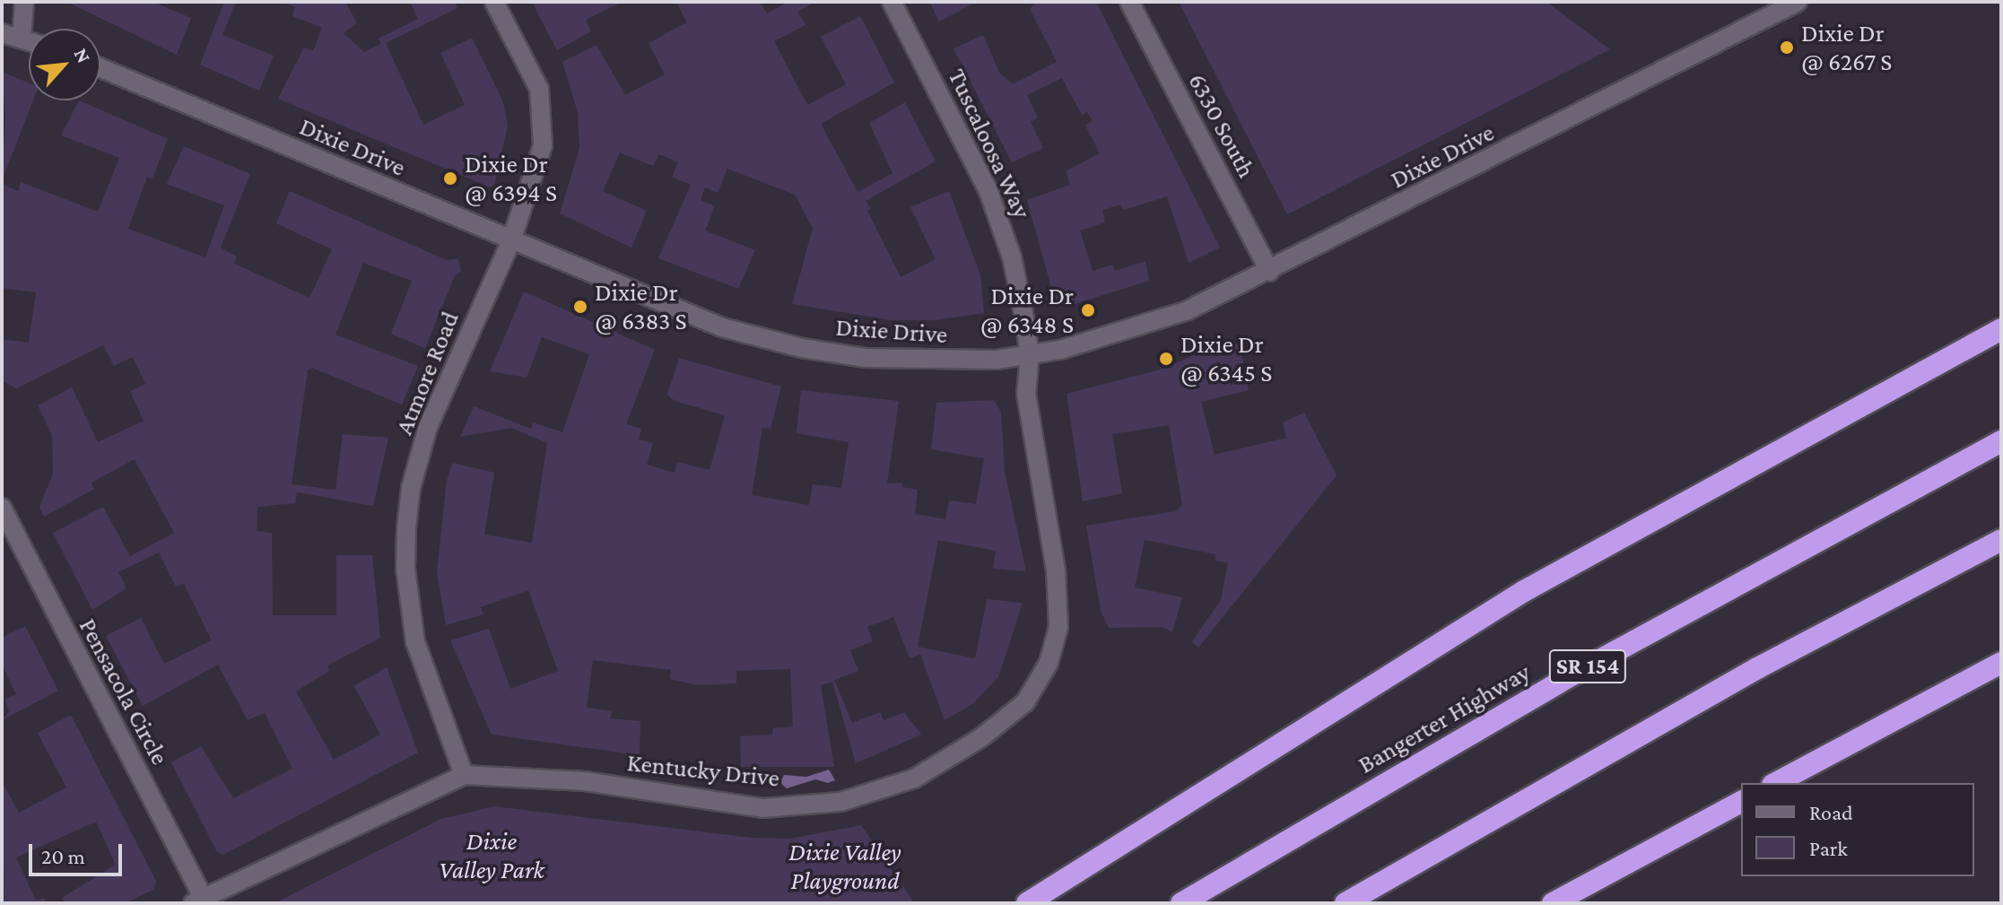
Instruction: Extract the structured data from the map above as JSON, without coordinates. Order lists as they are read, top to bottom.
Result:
{
  "streets": {
    "highway": ["SR 154", "Bangerter Highway"],
    "street": [
      "6330 South",
      "Tuscaloosa Way",
      "Dixie Drive",
      "Atmore Road",
      "Pensacola Circle",
      "Kentucky Drive"
    ]
  },
  "crossings": [
    ["6330 South", "Dixie Drive"],
    ["Tuscaloosa Way", "Dixie Drive"],
    ["Tuscaloosa Way", "Kentucky Drive"],
    ["Dixie Drive", "Atmore Road"],
    ["Dixie Drive", "Kentucky Drive"],
    ["Atmore Road", "Kentucky Drive"],
    ["Pensacola Circle", "Kentucky Drive"]
  ],
  "parks": ["Dixie Valley Park", "Dixie Valley Playground"],
  "places": [
    "Dixie Dr @ 6267 S",
    "Dixie Dr @ 6394 S",
    "Dixie Dr @ 6383 S",
    "Dixie Dr @ 6348 S",
    "Dixie Dr @ 6345 S"
  ],
  "legend": ["Road", "Park"],
  "scale_bar": "20 m",
  "north": "top right"
}
